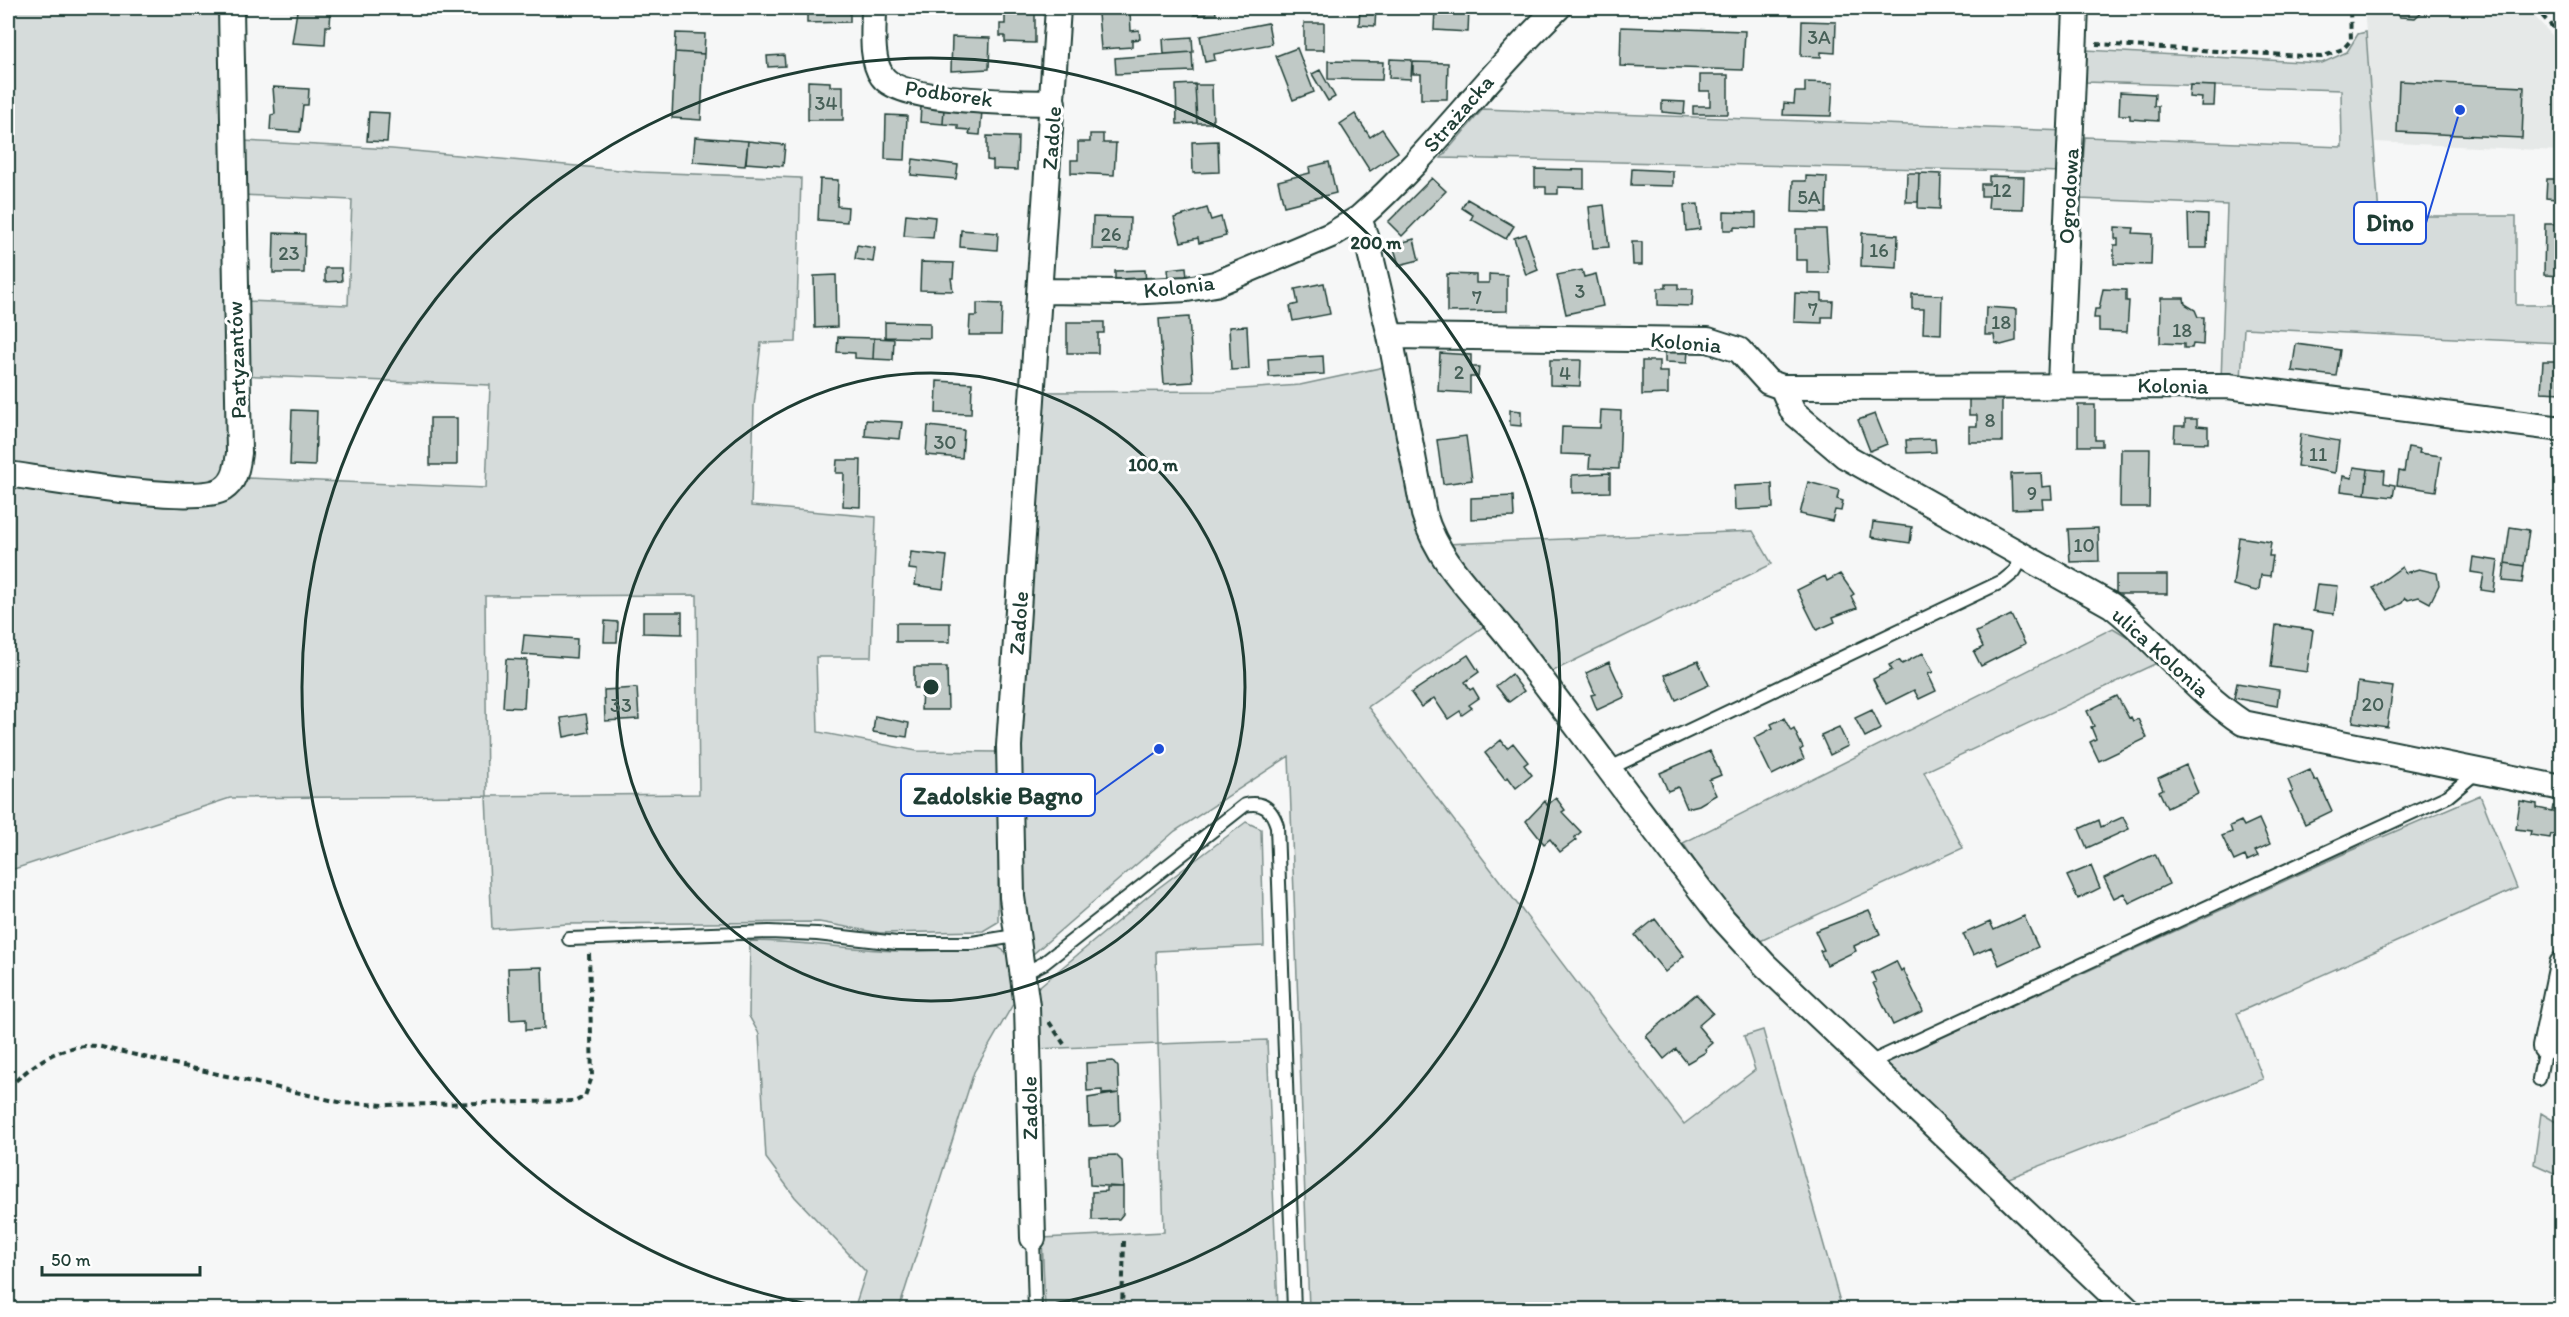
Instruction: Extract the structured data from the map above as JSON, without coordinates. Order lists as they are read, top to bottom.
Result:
{
  "streets": {
    "street": [
      "Podborek",
      "Strażacka",
      "Zadole",
      "Ogrodowa",
      "Kolonia",
      "Partyzantów",
      "ulica Kolonia"
    ]
  },
  "crossings": [
    ["Podborek", "Zadole"],
    ["Strażacka", "Kolonia"],
    ["Zadole", "Kolonia"],
    ["Ogrodowa", "Kolonia"],
    ["Kolonia", "ulica Kolonia"]
  ],
  "places": ["Dino", "Zadolskie Bagno"],
  "house_numbers": [
    "3A",
    "34",
    "12",
    "5A",
    "26",
    "16",
    "23",
    "3",
    "7",
    "7",
    "18",
    "18",
    "2",
    "4",
    "8",
    "30",
    "11",
    "9",
    "10",
    "20",
    "33"
  ],
  "scale_bar": "50 m",
  "rings": ["200 m", "100 m"]
}
